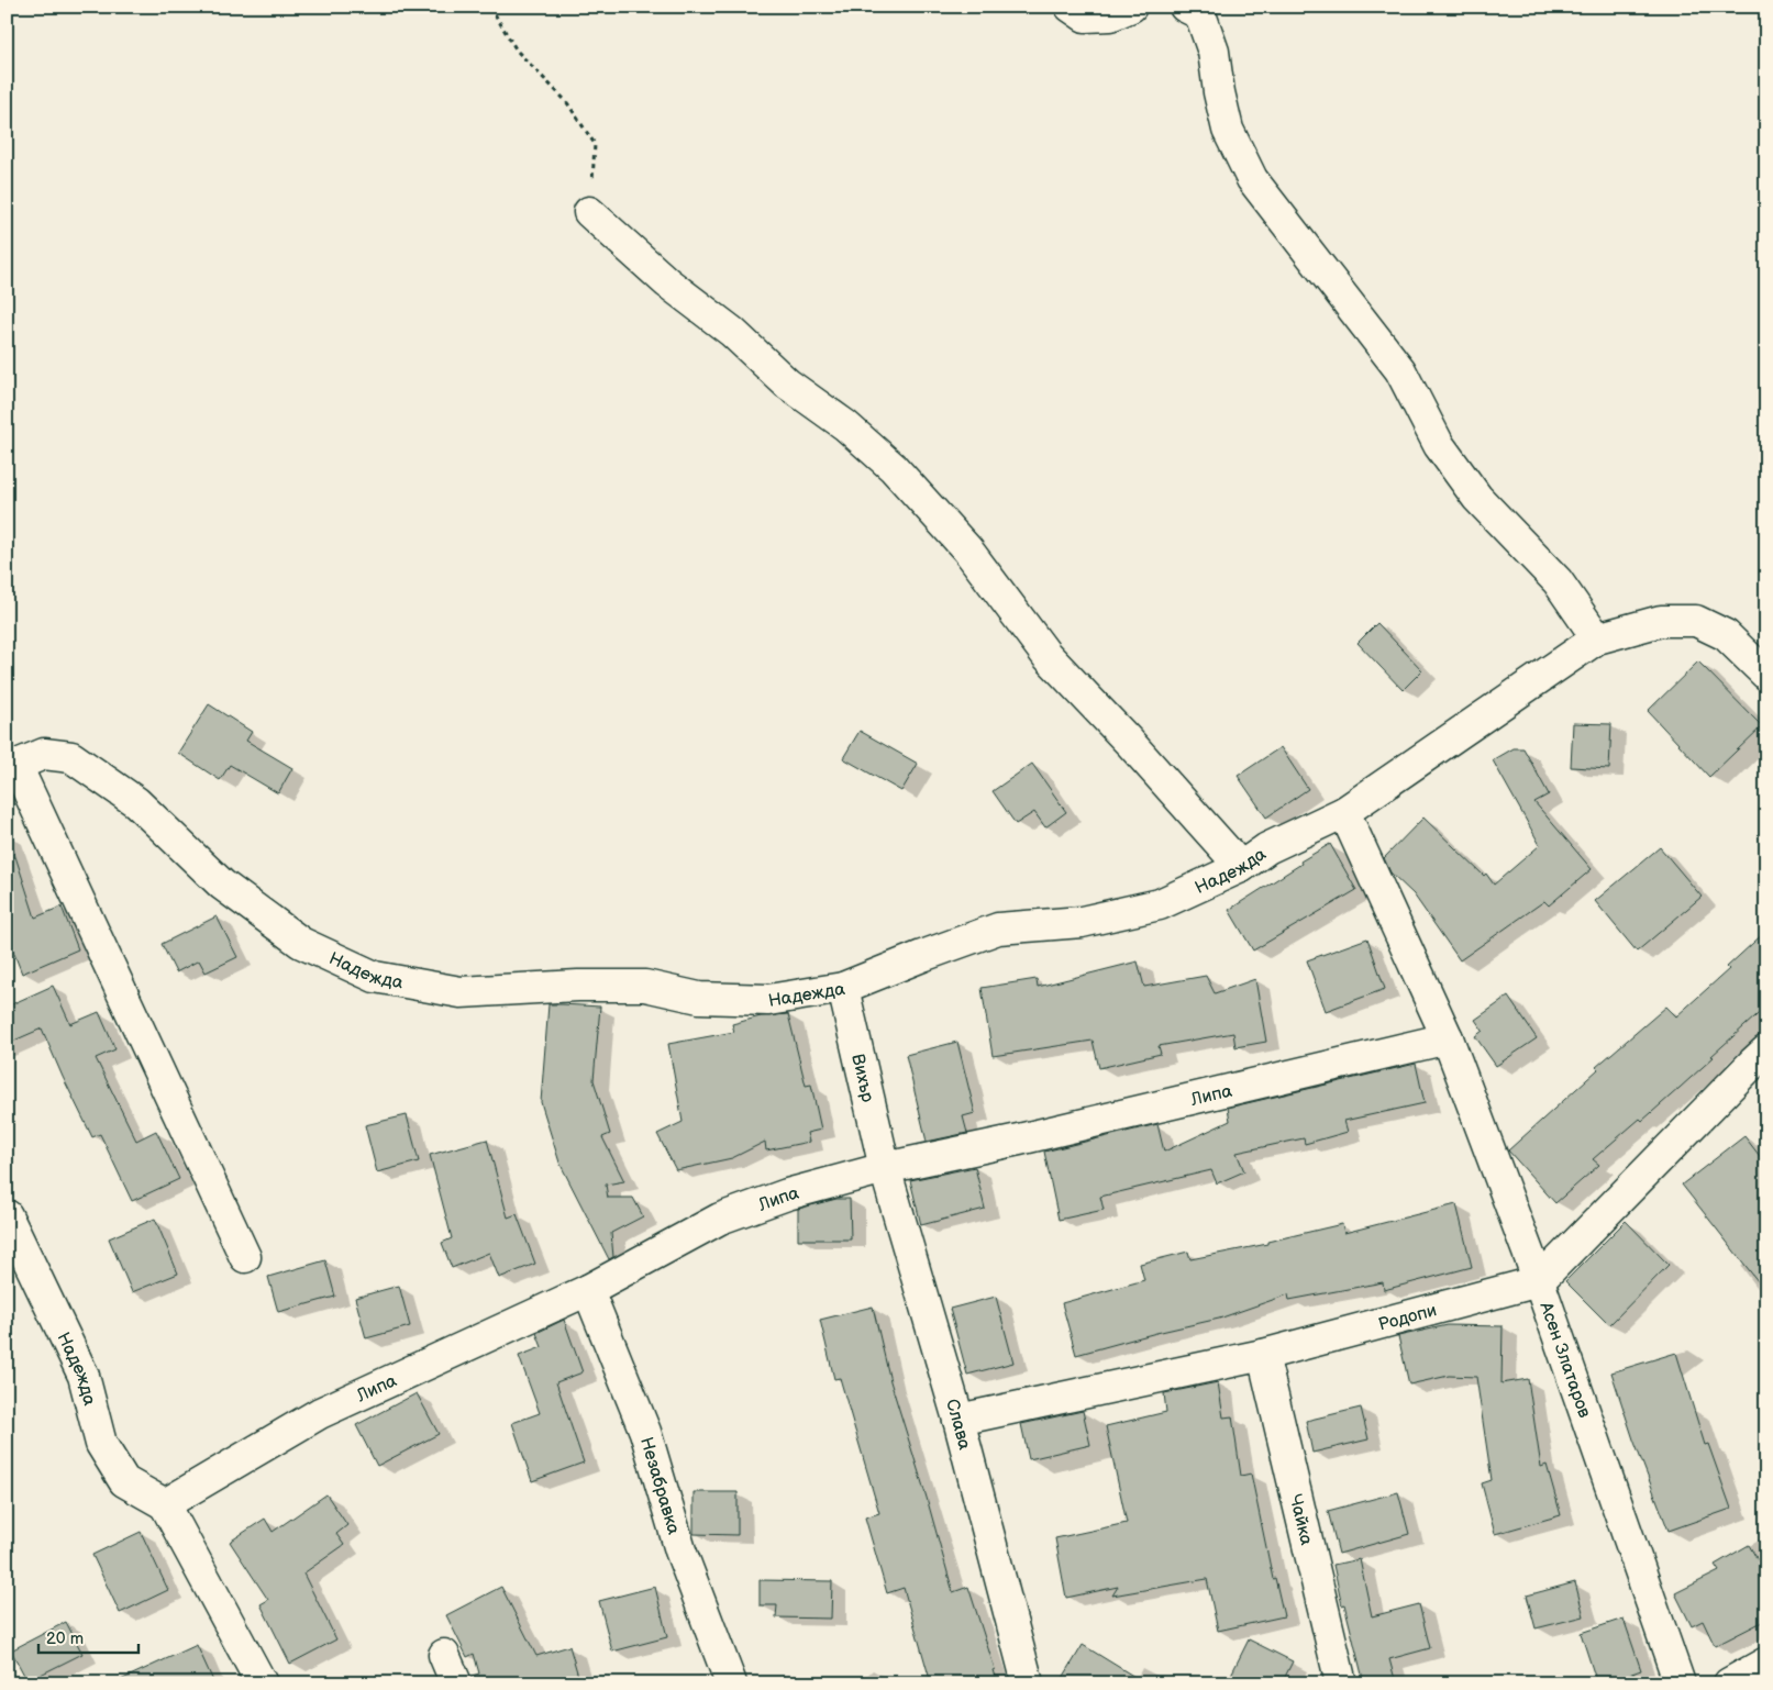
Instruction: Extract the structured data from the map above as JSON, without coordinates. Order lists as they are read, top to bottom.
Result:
{
  "streets": {
    "street": [
      "Надежда",
      "Вихър",
      "Липа",
      "Родопи",
      "Асен Златаров",
      "Слава",
      "Незабравка",
      "Чайка"
    ]
  },
  "crossings": [
    ["Надежда", "Вихър"],
    ["Надежда", "Липа"],
    ["Надежда", "Асен Златаров"],
    ["Вихър", "Липа"],
    ["Вихър", "Слава"],
    ["Липа", "Асен Златаров"],
    ["Липа", "Слава"],
    ["Липа", "Незабравка"],
    ["Родопи", "Асен Златаров"],
    ["Родопи", "Слава"],
    ["Родопи", "Чайка"]
  ],
  "scale_bar": "20 m"
}
